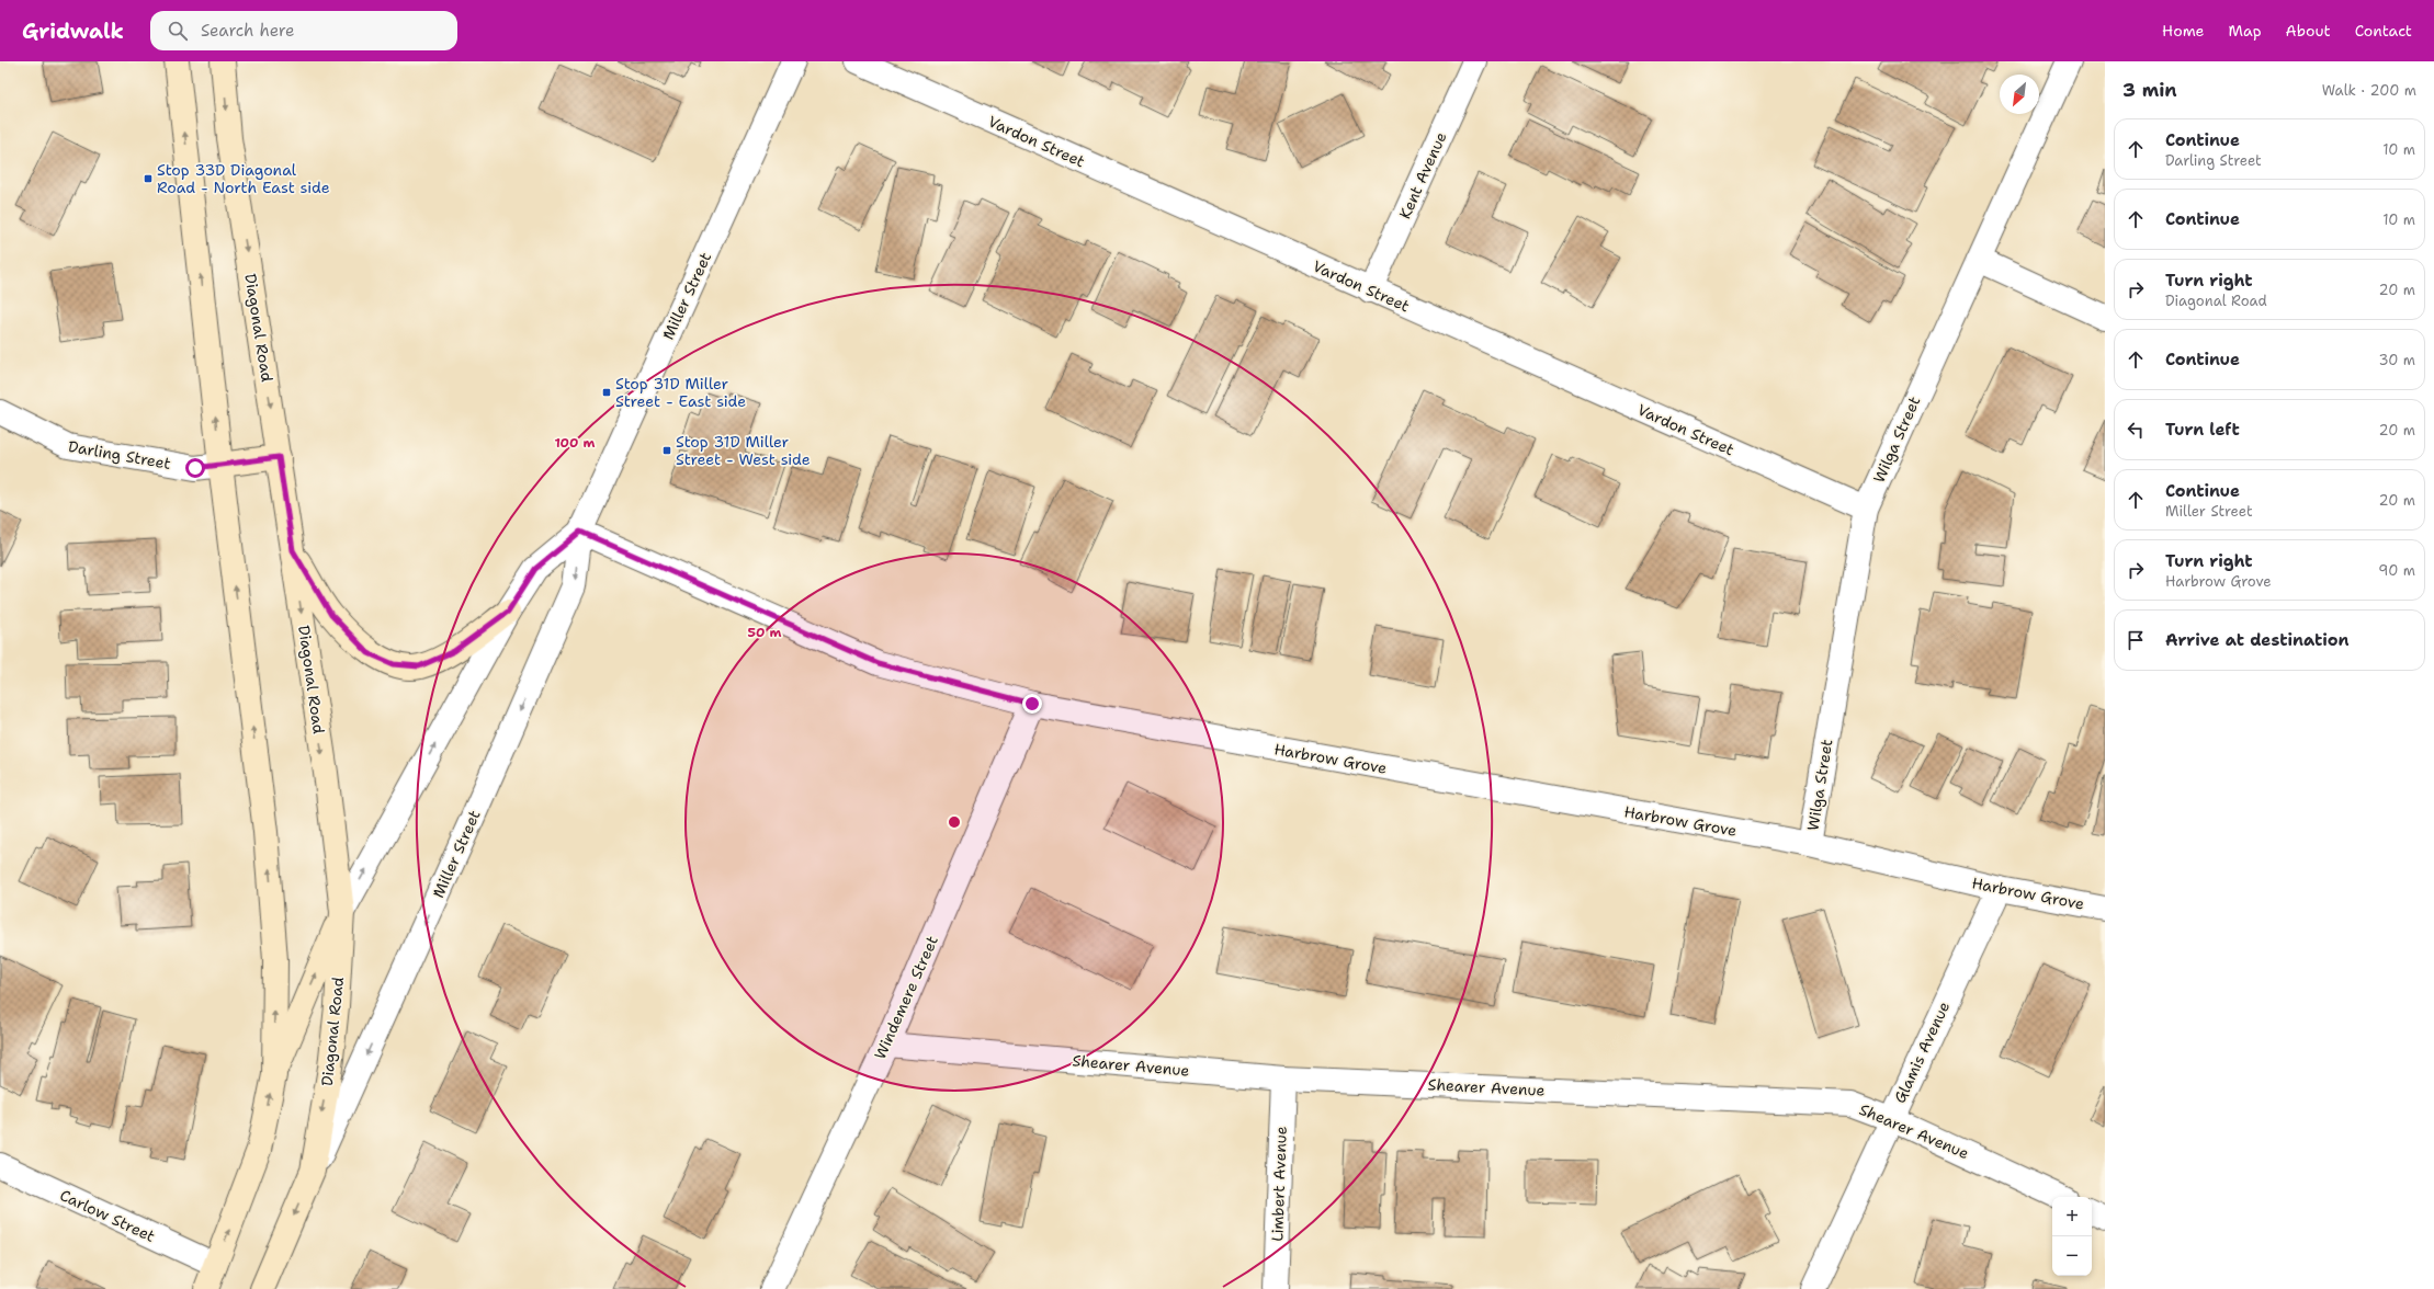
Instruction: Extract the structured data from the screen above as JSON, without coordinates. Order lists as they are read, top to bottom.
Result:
{
  "streets": {
    "main road": ["Diagonal Road"],
    "street": [
      "Vardon Street",
      "Kent Avenue",
      "Miller Street",
      "Wilga Street",
      "Darling Street",
      "Harbrow Grove",
      "Windemere Street",
      "Glamis Avenue",
      "Shearer Avenue",
      "Limbert Avenue",
      "Carlow Street"
    ]
  },
  "crossings": [
    ["Vardon Street", "Kent Avenue"],
    ["Vardon Street", "Wilga Street"],
    ["Miller Street", "Diagonal Road"],
    ["Miller Street", "Harbrow Grove"],
    ["Wilga Street", "Harbrow Grove"],
    ["Harbrow Grove", "Windemere Street"],
    ["Harbrow Grove", "Glamis Avenue"],
    ["Windemere Street", "Shearer Avenue"],
    ["Glamis Avenue", "Shearer Avenue"],
    ["Shearer Avenue", "Limbert Avenue"]
  ],
  "places": {
    "transit": ["Stop 33D Diagonal Road - North East side", "Stop 31D Miller Street - East side", "Stop 31D Miller Street - West side"]
  },
  "north": "bottom left",
  "page": {
    "header": "Gridwalk",
    "search": "Search here",
    "nav": [
      "Home",
      "Map",
      "About",
      "Contact"
    ],
    "heading": ["3 min", "Walk · 200 m"],
    "list": [
      ["Continue", "Darling Street", "10 m"],
      ["Continue", "10 m"],
      ["Turn right", "Diagonal Road", "20 m"],
      ["Continue", "30 m"],
      ["Turn left", "20 m"],
      ["Continue", "Miller Street", "20 m"],
      ["Turn right", "Harbrow Grove", "90 m"],
      "Arrive at destination"
    ],
    "map_buttons": ["+", "−"]
  },
  "rings": ["100 m", "50 m"]
}
